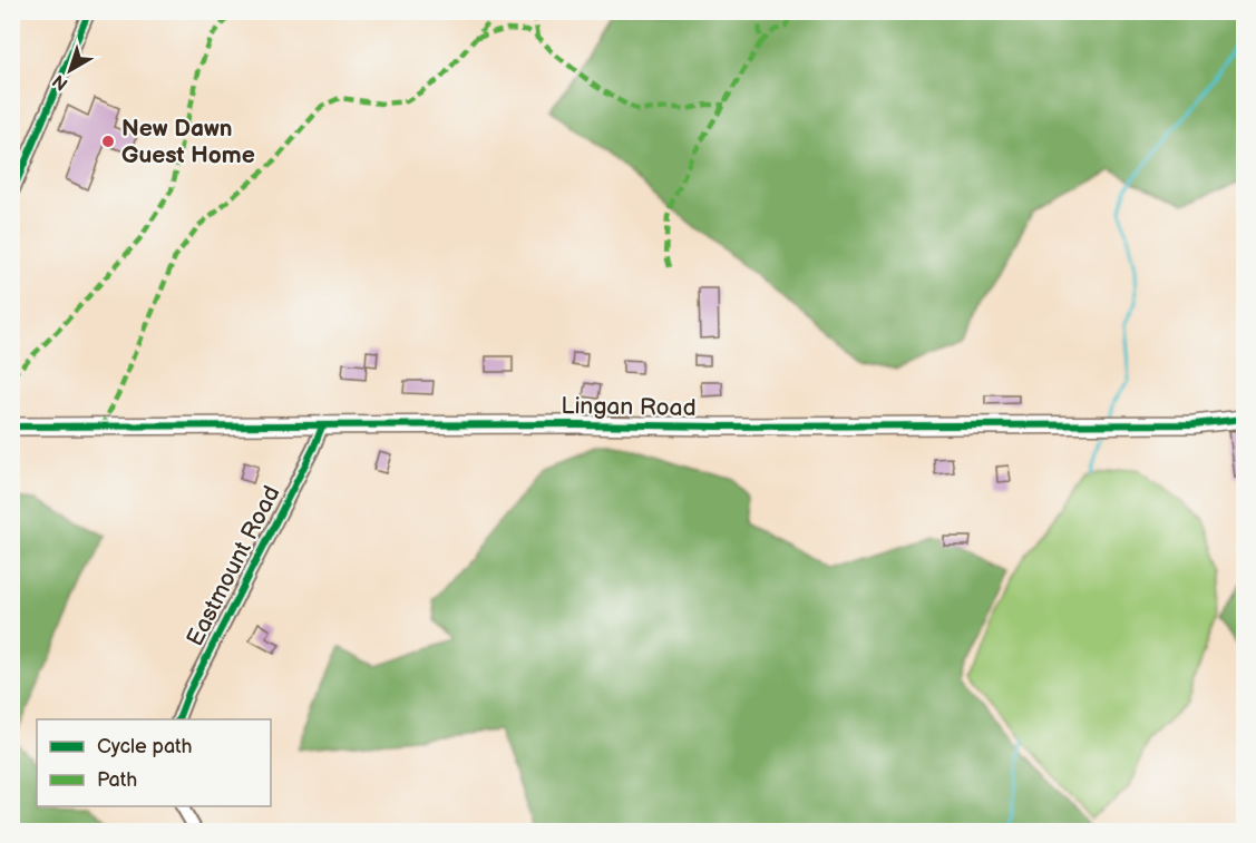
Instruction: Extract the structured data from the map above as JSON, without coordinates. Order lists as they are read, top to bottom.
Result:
{
  "streets": {
    "street": ["Lingan Road", "Eastmount Road"]
  },
  "crossings": [
    ["Lingan Road", "Eastmount Road"]
  ],
  "places": ["New Dawn Guest Home"],
  "legend": ["Cycle path", "Path"],
  "north": "bottom left"
}
